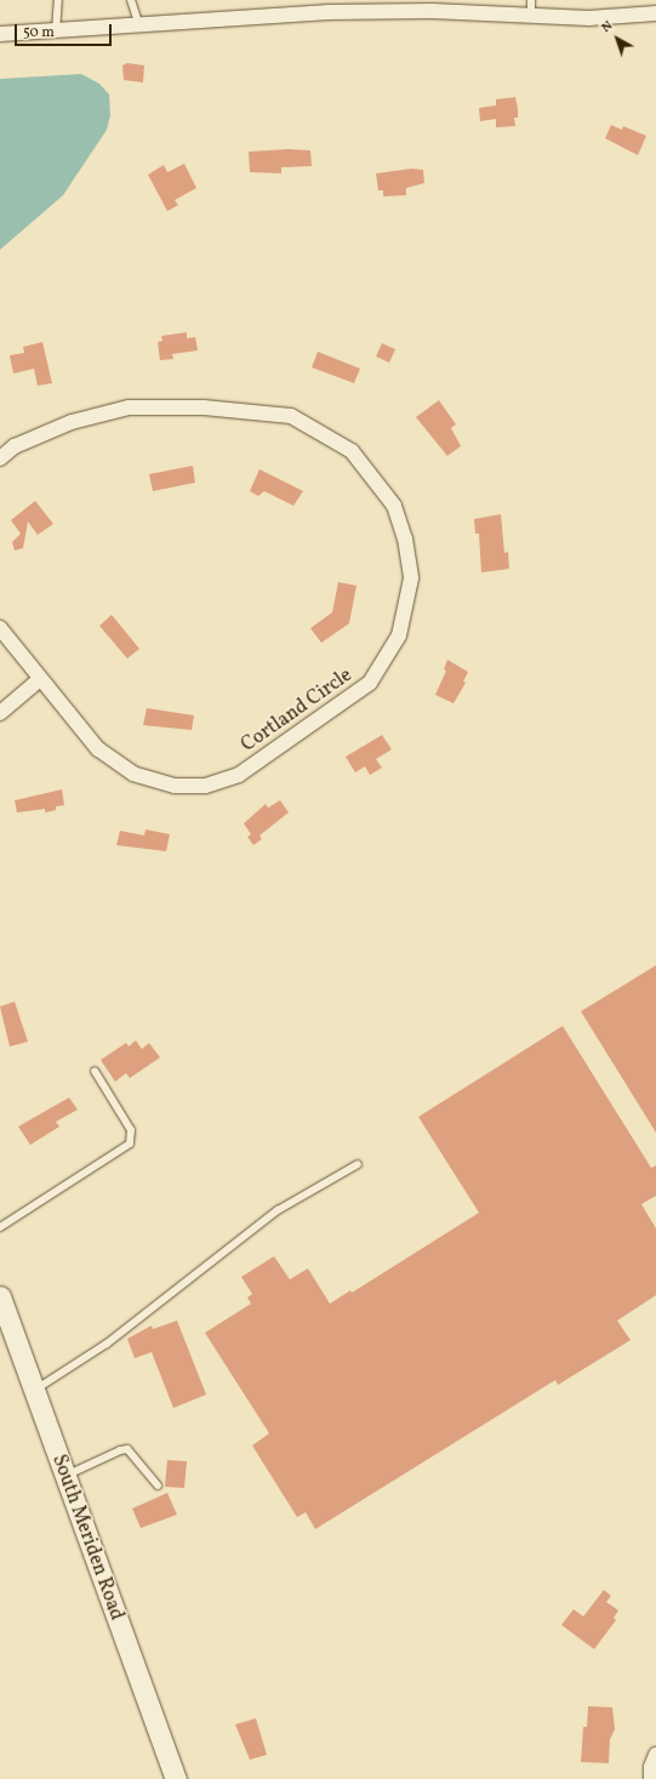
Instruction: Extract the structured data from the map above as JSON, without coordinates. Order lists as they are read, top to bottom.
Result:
{
  "streets": {
    "main road": ["South Meriden Road"],
    "street": ["Cortland Circle"]
  },
  "scale_bar": "50 m",
  "north": "top left"
}
